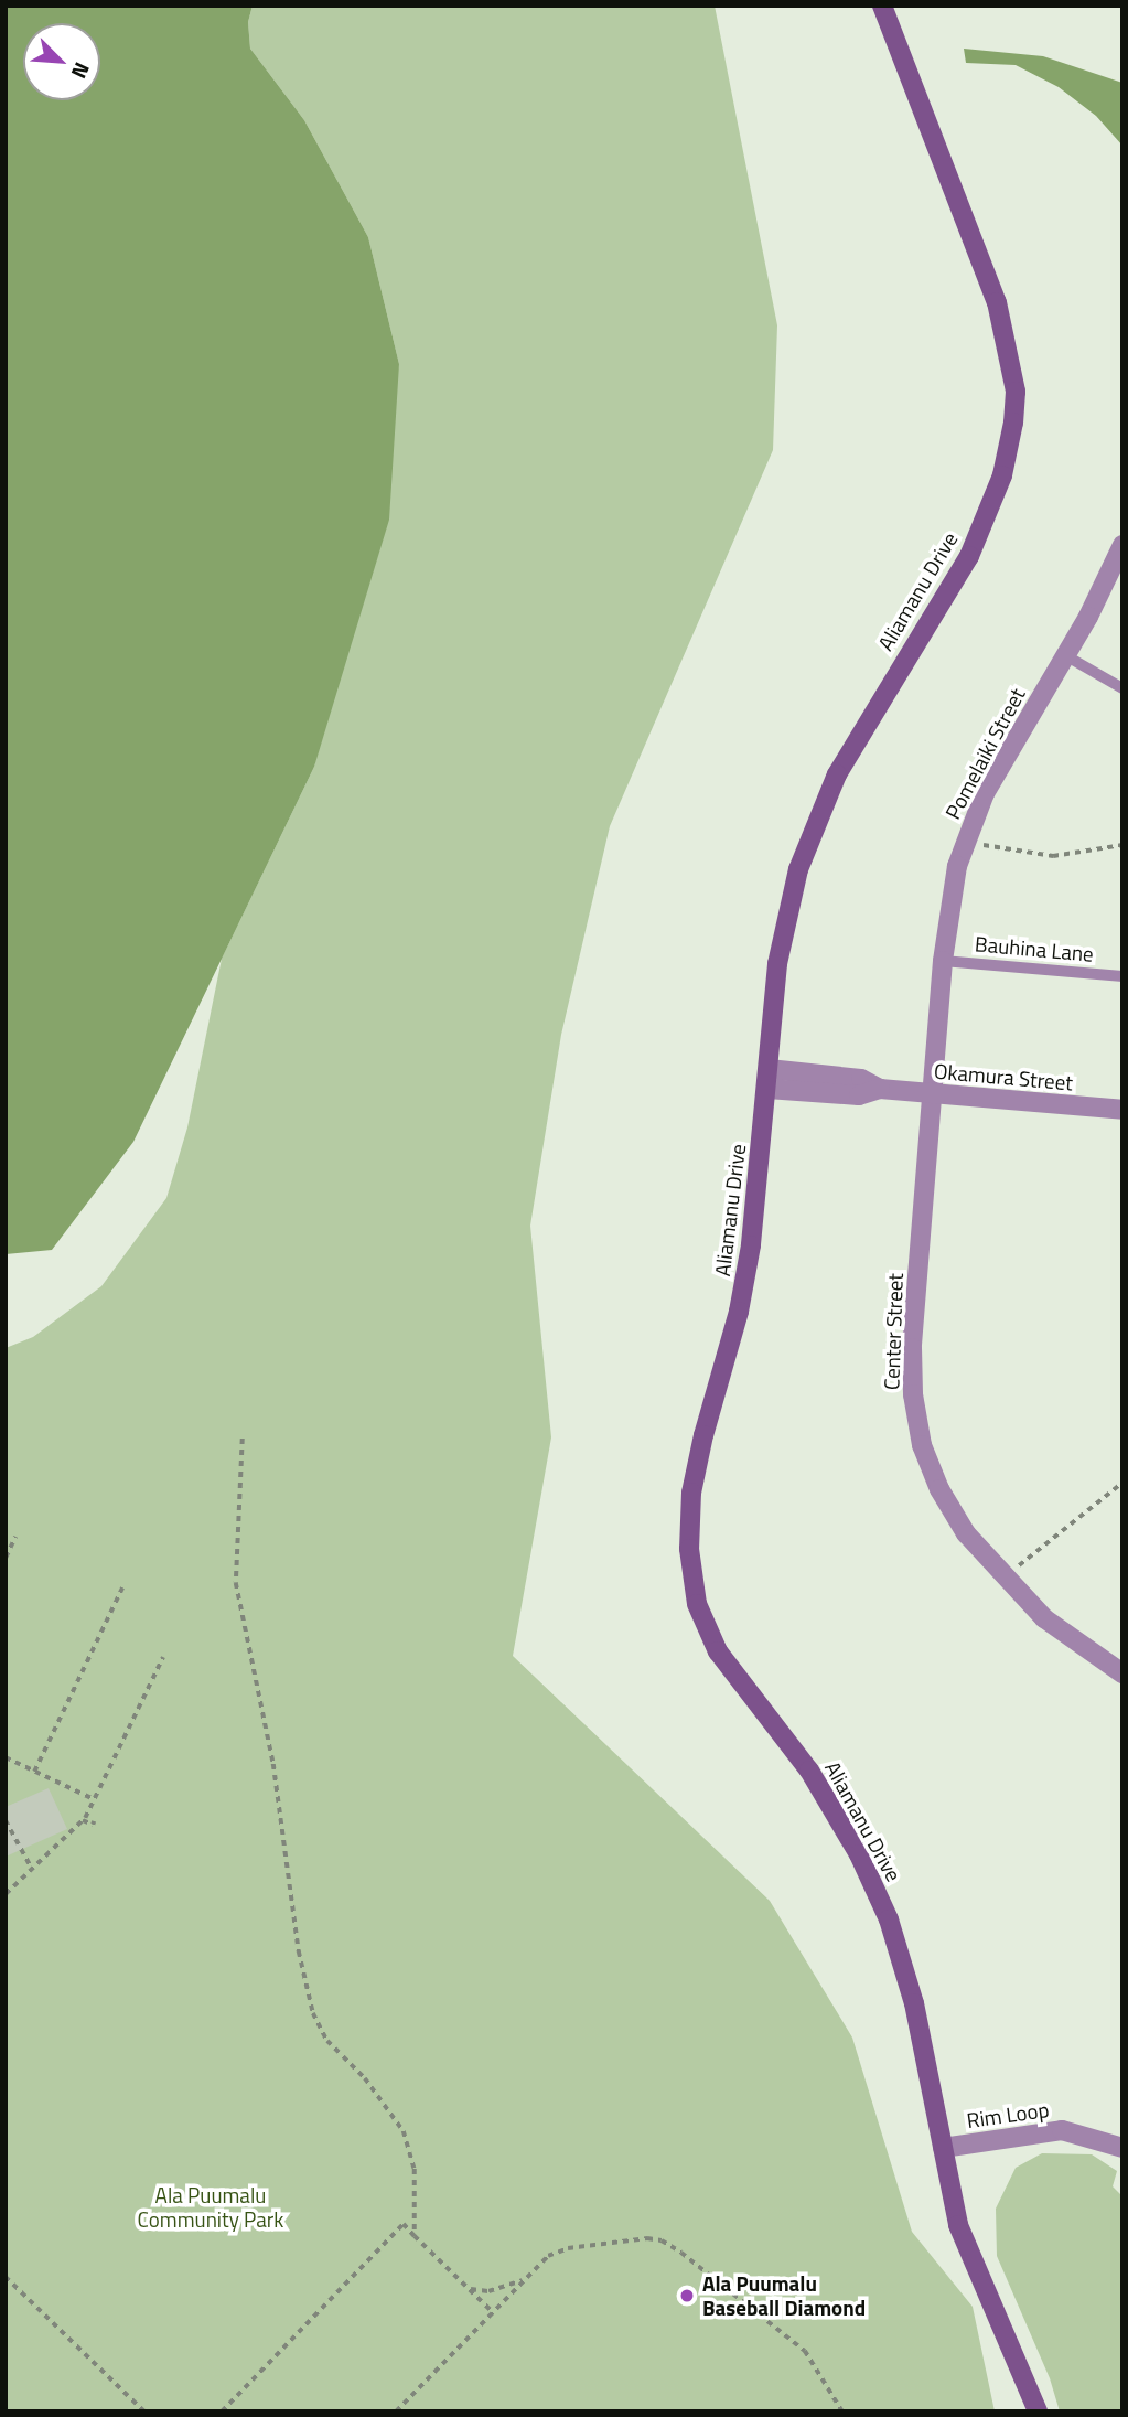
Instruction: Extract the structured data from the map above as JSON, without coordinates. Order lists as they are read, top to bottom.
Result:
{
  "streets": {
    "street": [
      "Aliamanu Drive",
      "Pomelaiki Street",
      "Okamura Street",
      "Center Street",
      "Rim Loop"
    ],
    "lane": ["Bauhina Lane"]
  },
  "crossings": [
    ["Aliamanu Drive", "Okamura Street"],
    ["Aliamanu Drive", "Rim Loop"],
    ["Pomelaiki Street", "Bauhina Lane"],
    ["Pomelaiki Street", "Okamura Street"],
    ["Pomelaiki Street", "Center Street"],
    ["Okamura Street", "Center Street"]
  ],
  "parks": ["Ala Puumalu Community Park"],
  "places": ["Ala Puumalu Baseball Diamond"],
  "north": "bottom right"
}
